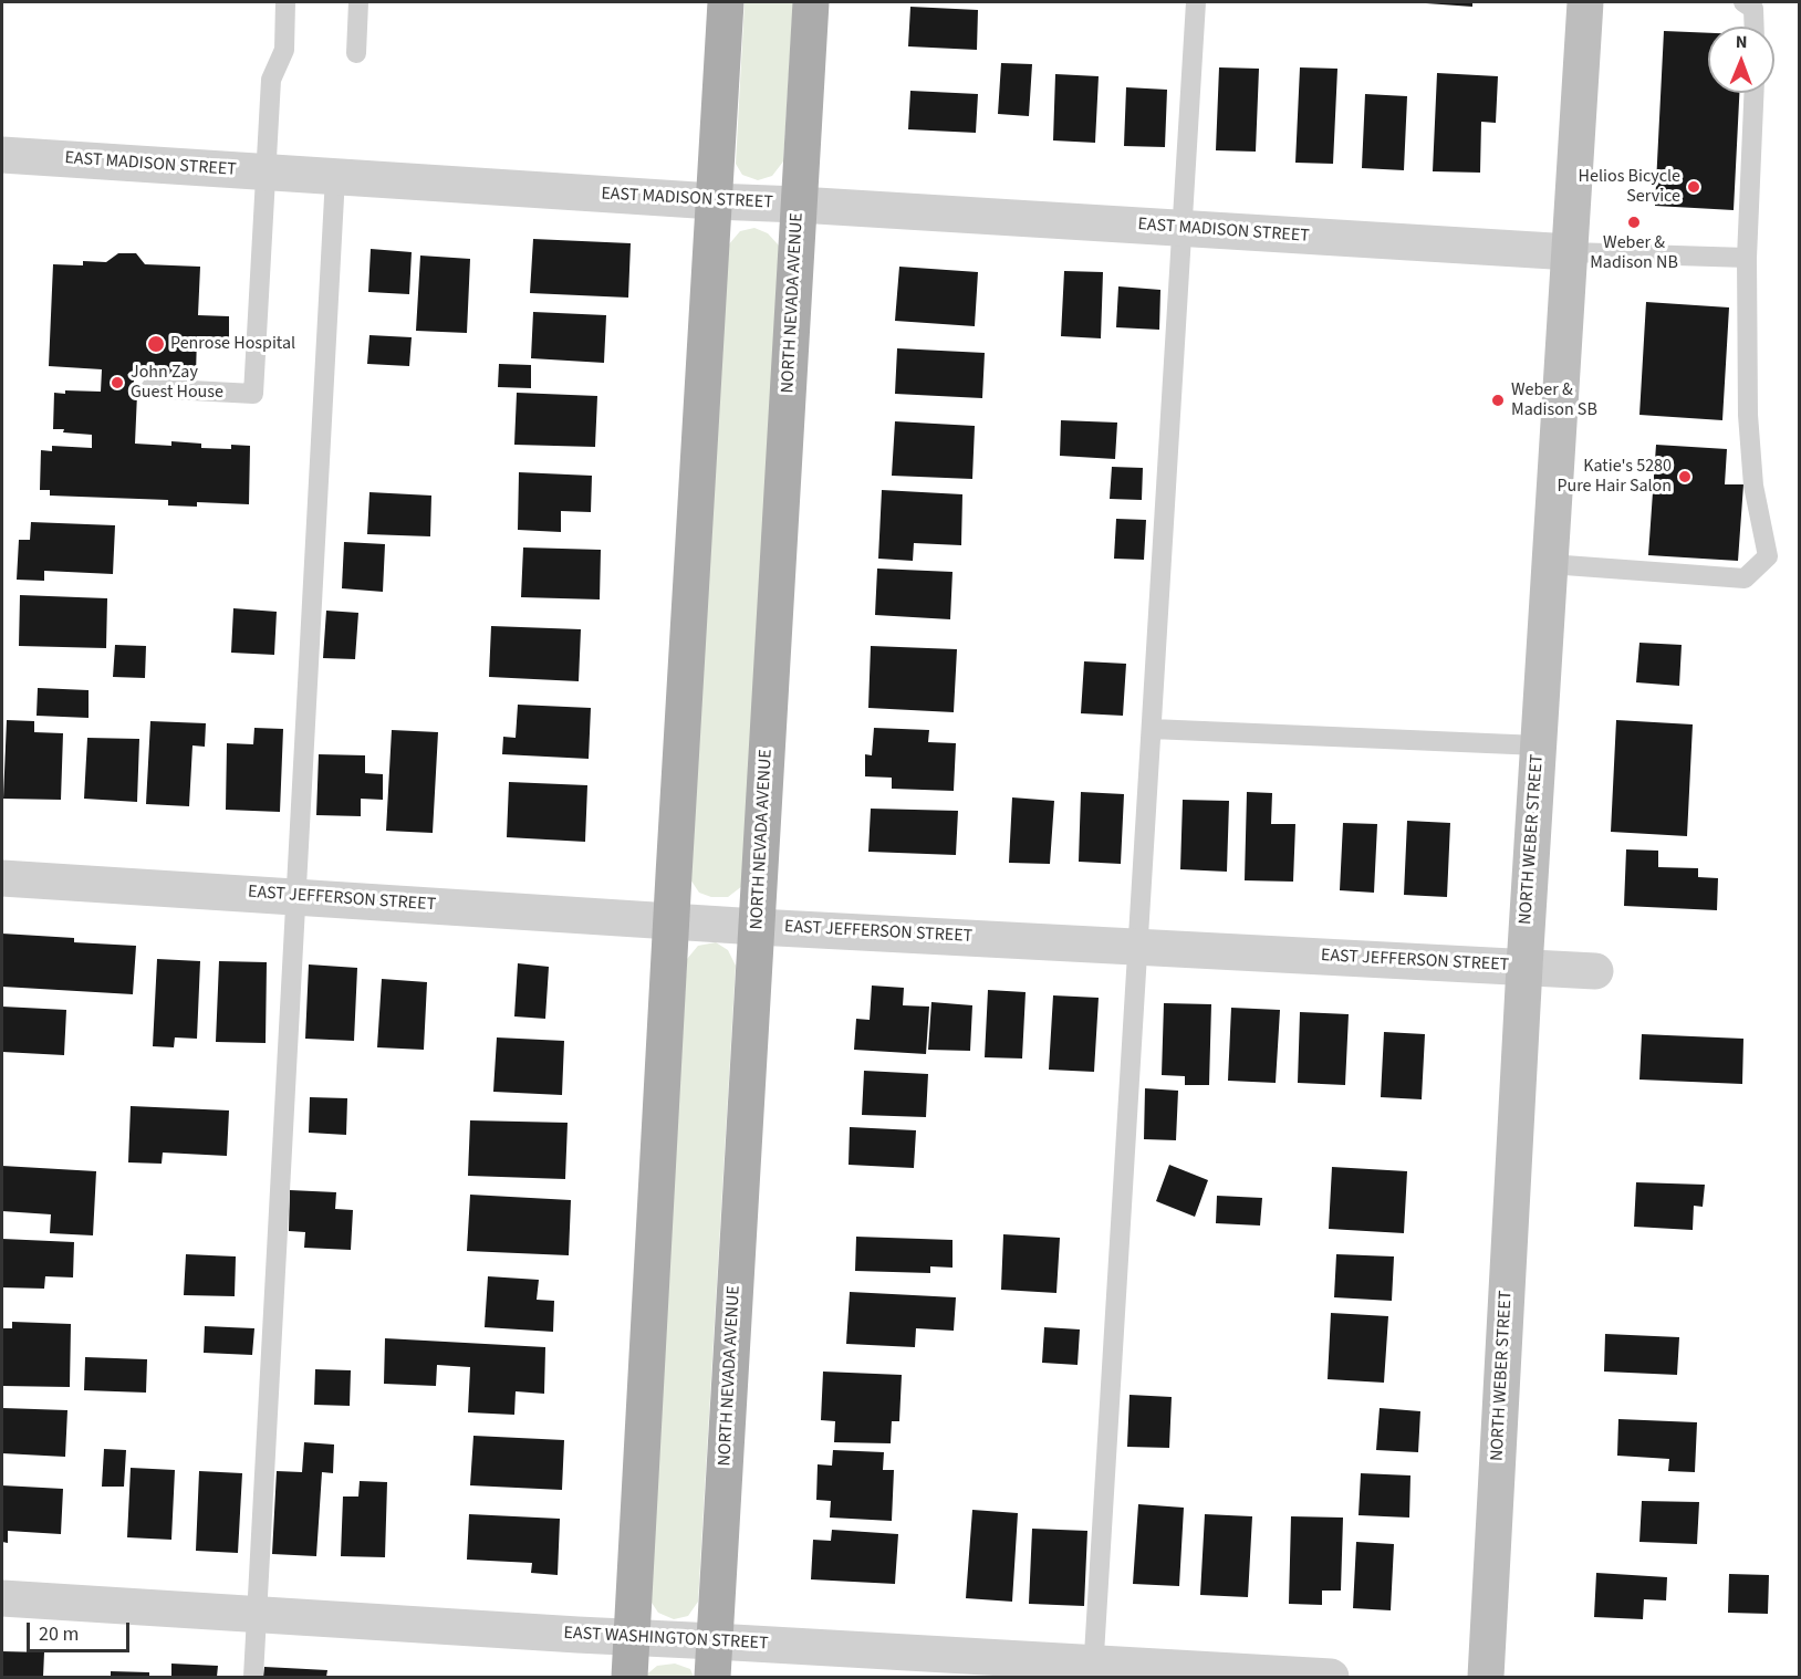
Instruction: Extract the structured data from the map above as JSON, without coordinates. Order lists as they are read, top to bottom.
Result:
{
  "streets": {
    "main road": ["NORTH NEVADA AVENUE"],
    "street": [
      "EAST MADISON STREET",
      "NORTH WEBER STREET",
      "EAST JEFFERSON STREET",
      "EAST WASHINGTON STREET"
    ]
  },
  "crossings": [
    ["EAST MADISON STREET", "NORTH NEVADA AVENUE"],
    ["EAST MADISON STREET", "NORTH WEBER STREET"],
    ["NORTH NEVADA AVENUE", "EAST JEFFERSON STREET"],
    ["NORTH NEVADA AVENUE", "EAST WASHINGTON STREET"],
    ["NORTH WEBER STREET", "EAST JEFFERSON STREET"]
  ],
  "places": [
    "Helios Bicycle Service",
    "Weber & Madison NB",
    "Penrose Hospital",
    "John Zay Guest House",
    "Weber & Madison SB",
    "Katie's 5280 Pure Hair Salon"
  ],
  "scale_bar": "20 m",
  "north": "top"
}
